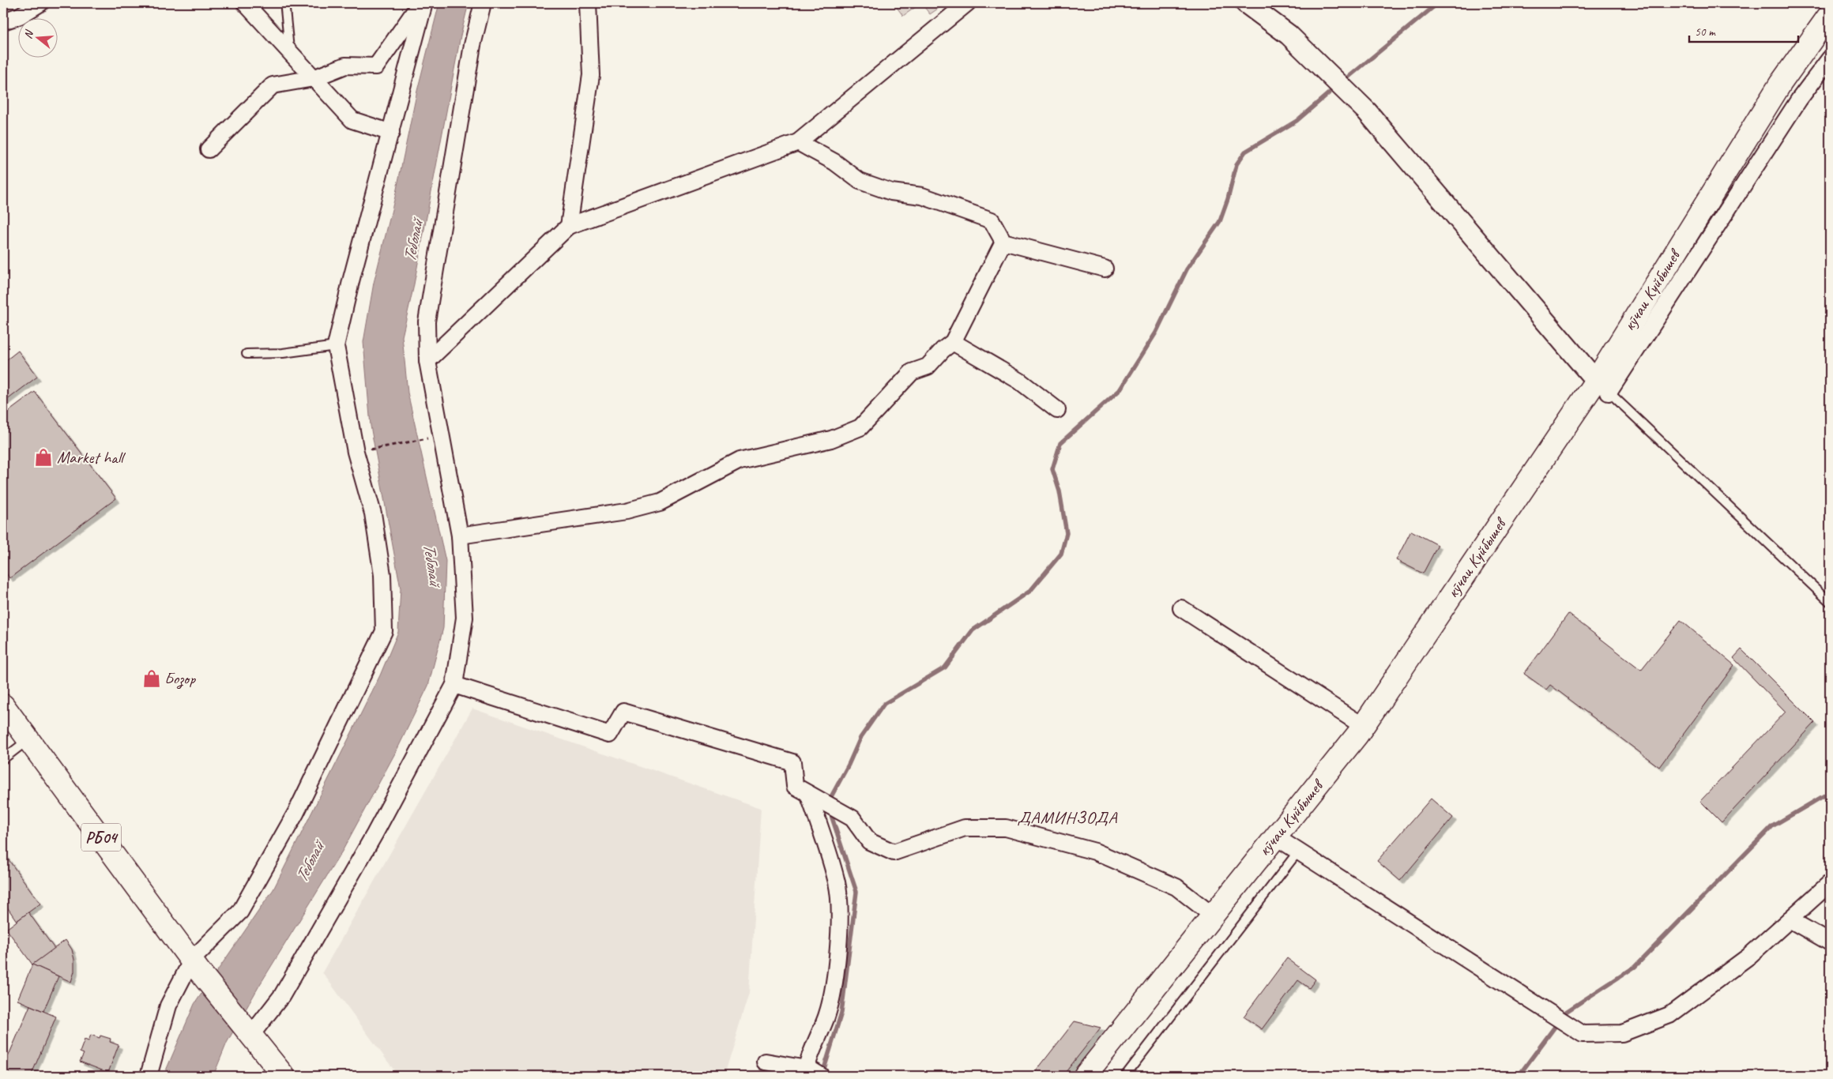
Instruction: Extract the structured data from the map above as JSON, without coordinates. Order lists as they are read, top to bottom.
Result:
{
  "streets": {
    "main road": ["кӯчаи Куйбышев", "РБ04"]
  },
  "districts": ["ДАМИНЗОДА"],
  "water": ["Теболай"],
  "places": {
    "shop": ["Market hall", "Бозор"]
  },
  "scale_bar": "50 m",
  "north": "left"
}
